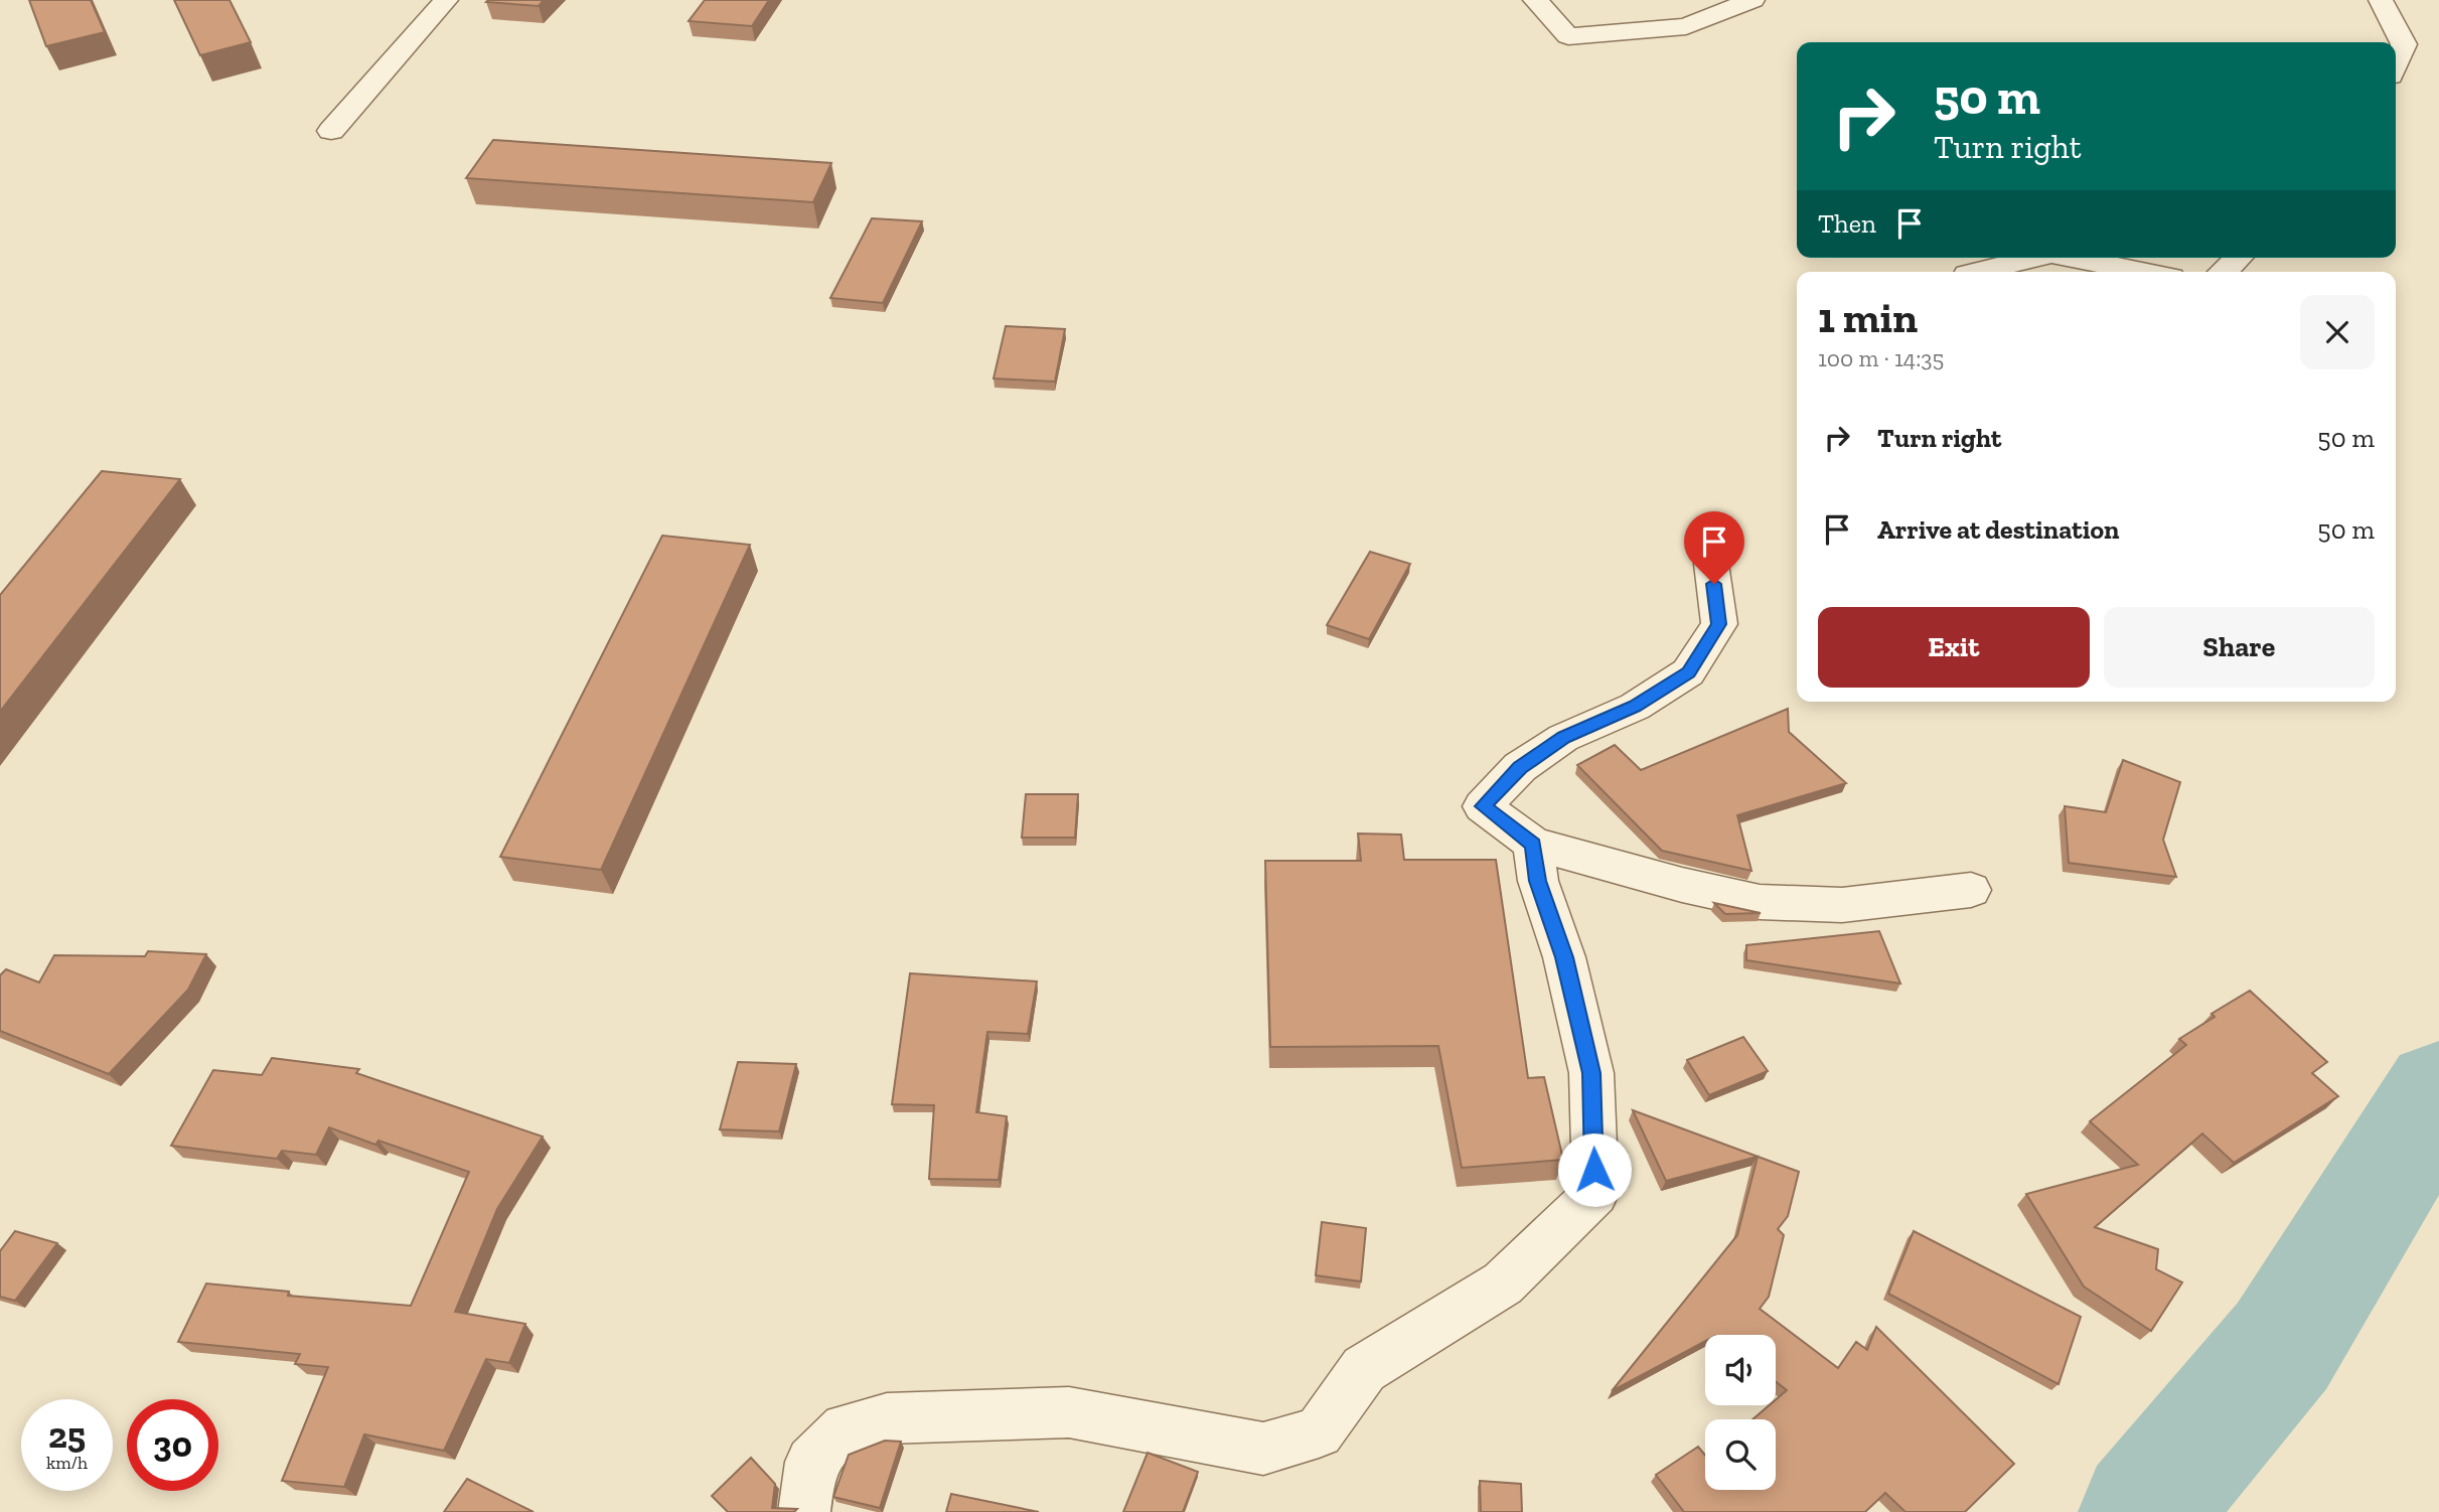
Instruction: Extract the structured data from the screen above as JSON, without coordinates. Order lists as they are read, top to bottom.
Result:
{
  "page": {
    "turn": ["50 m", "Turn right"],
    "then": "Then",
    "heading": ["1 min", "100 m · 14:35"],
    "list": [
      {
        "name": "Turn right",
        "value": "50 m"
      },
      {
        "name": "Arrive at destination",
        "value": "50 m"
      }
    ],
    "buttons": ["Exit", "Share"],
    "speed": "25 km/h",
    "limit": "30"
  }
}
